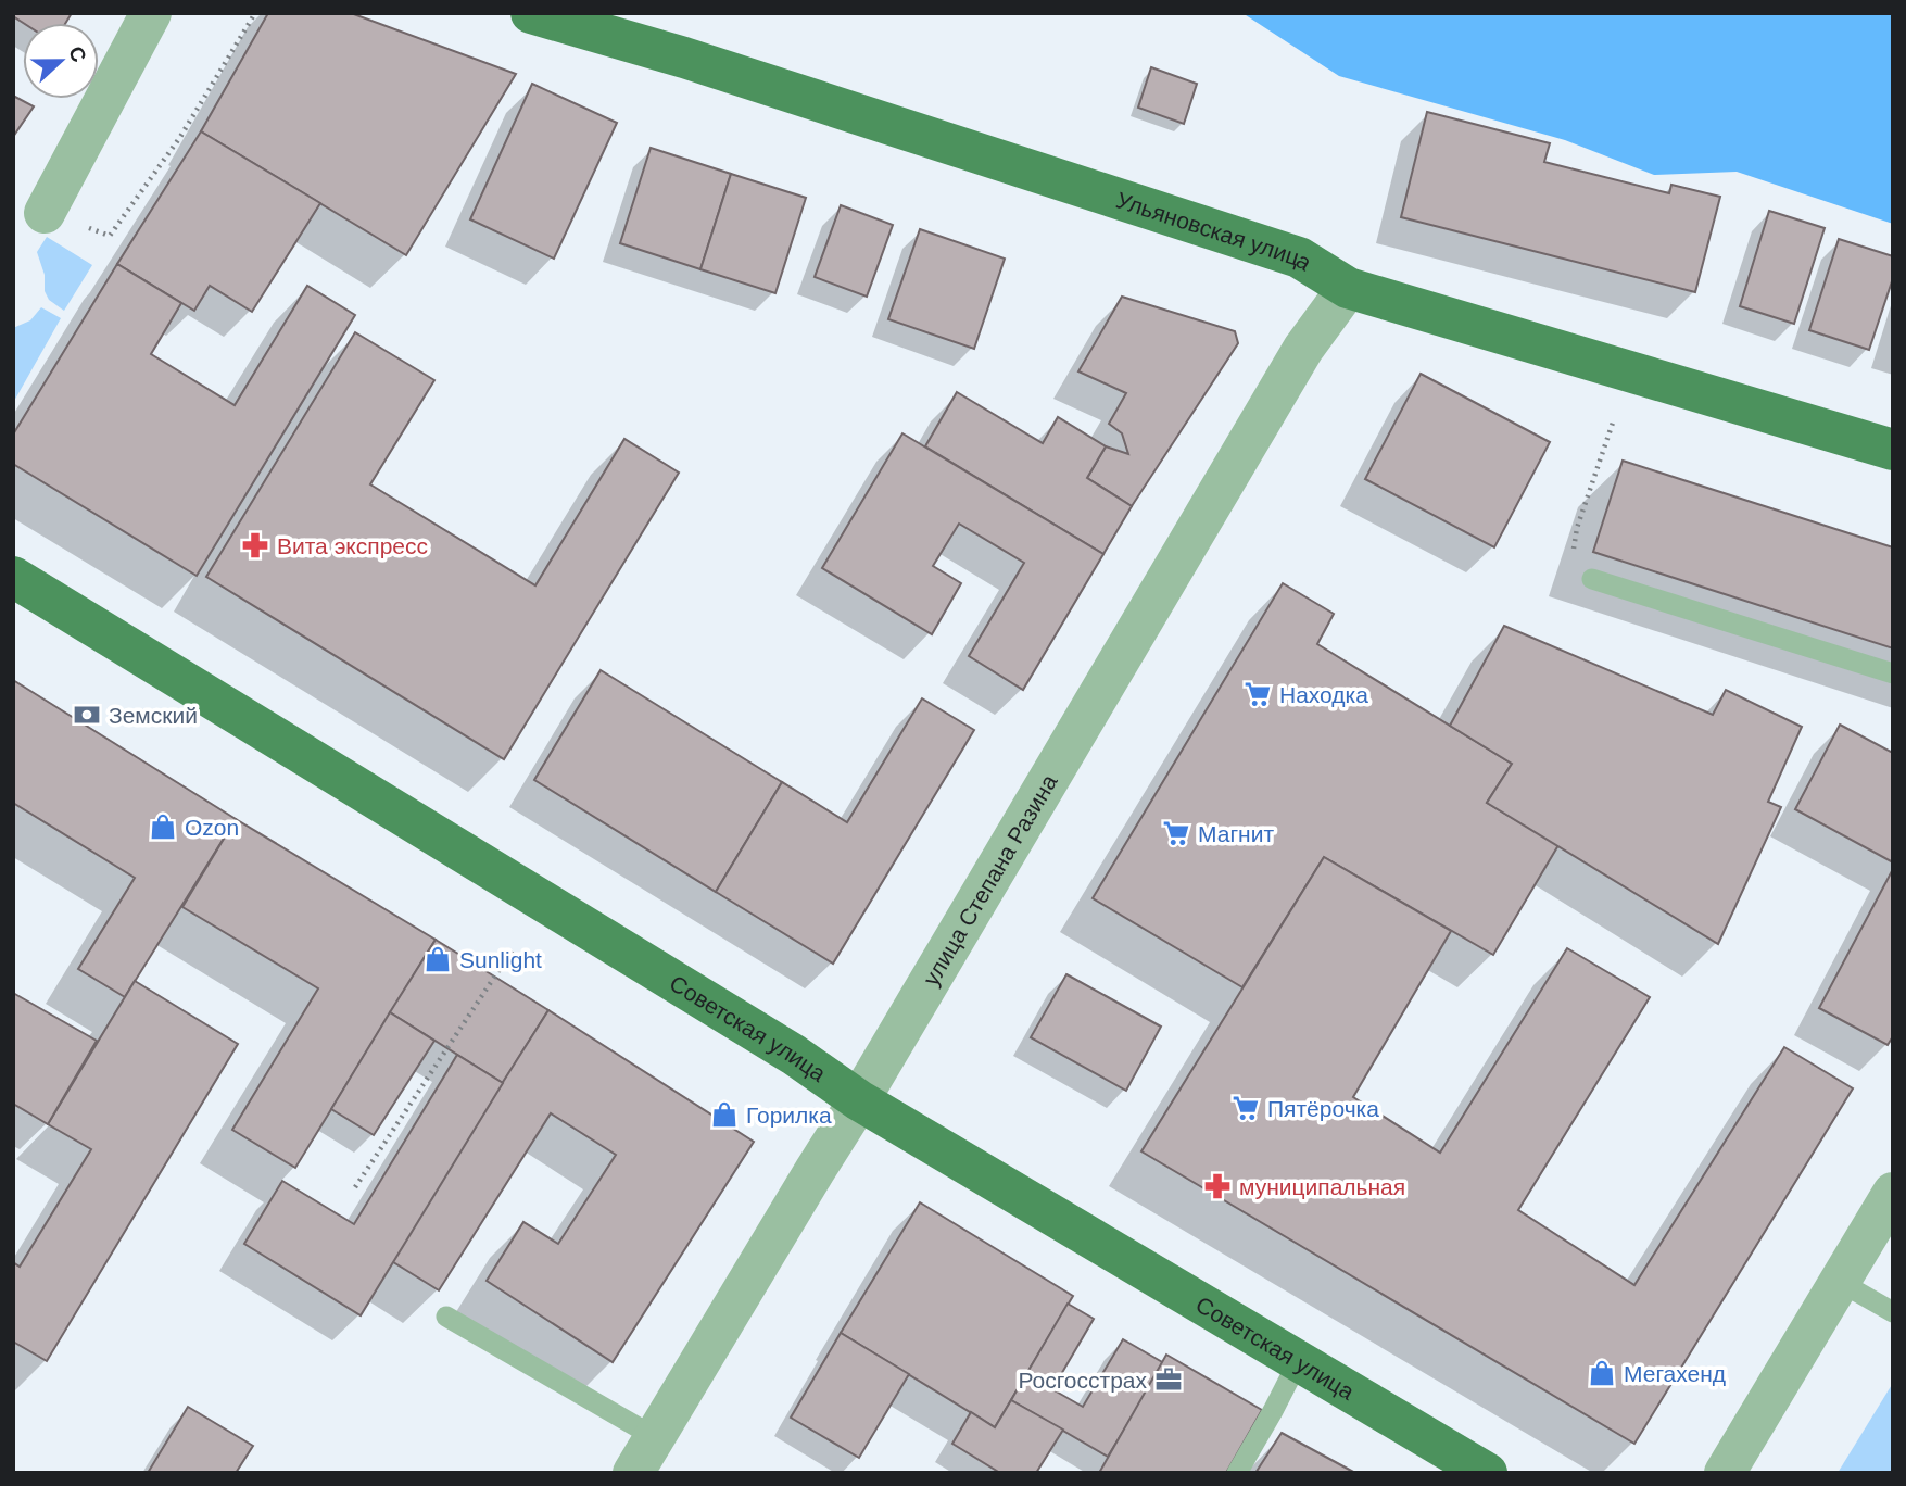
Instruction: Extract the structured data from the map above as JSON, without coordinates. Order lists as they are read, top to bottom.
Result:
{
  "streets": {
    "main road": ["Ульяновская улица", "Советская улица"],
    "street": ["улица Степана Разина"]
  },
  "crossings": [
    ["Ульяновская улица", "улица Степана Разина"],
    ["улица Степана Разина", "Советская улица"]
  ],
  "places": {
    "pharmacy": ["Вита экспресс", "муниципальная"],
    "supermarket": ["Находка", "Магнит", "Пятёрочка"],
    "bank": ["Земский"],
    "shop": [
      "Ozon",
      "Sunlight",
      "Горилка",
      "Мегахенд"
    ],
    "office": ["Росгосстрах"]
  },
  "north": "right"
}
